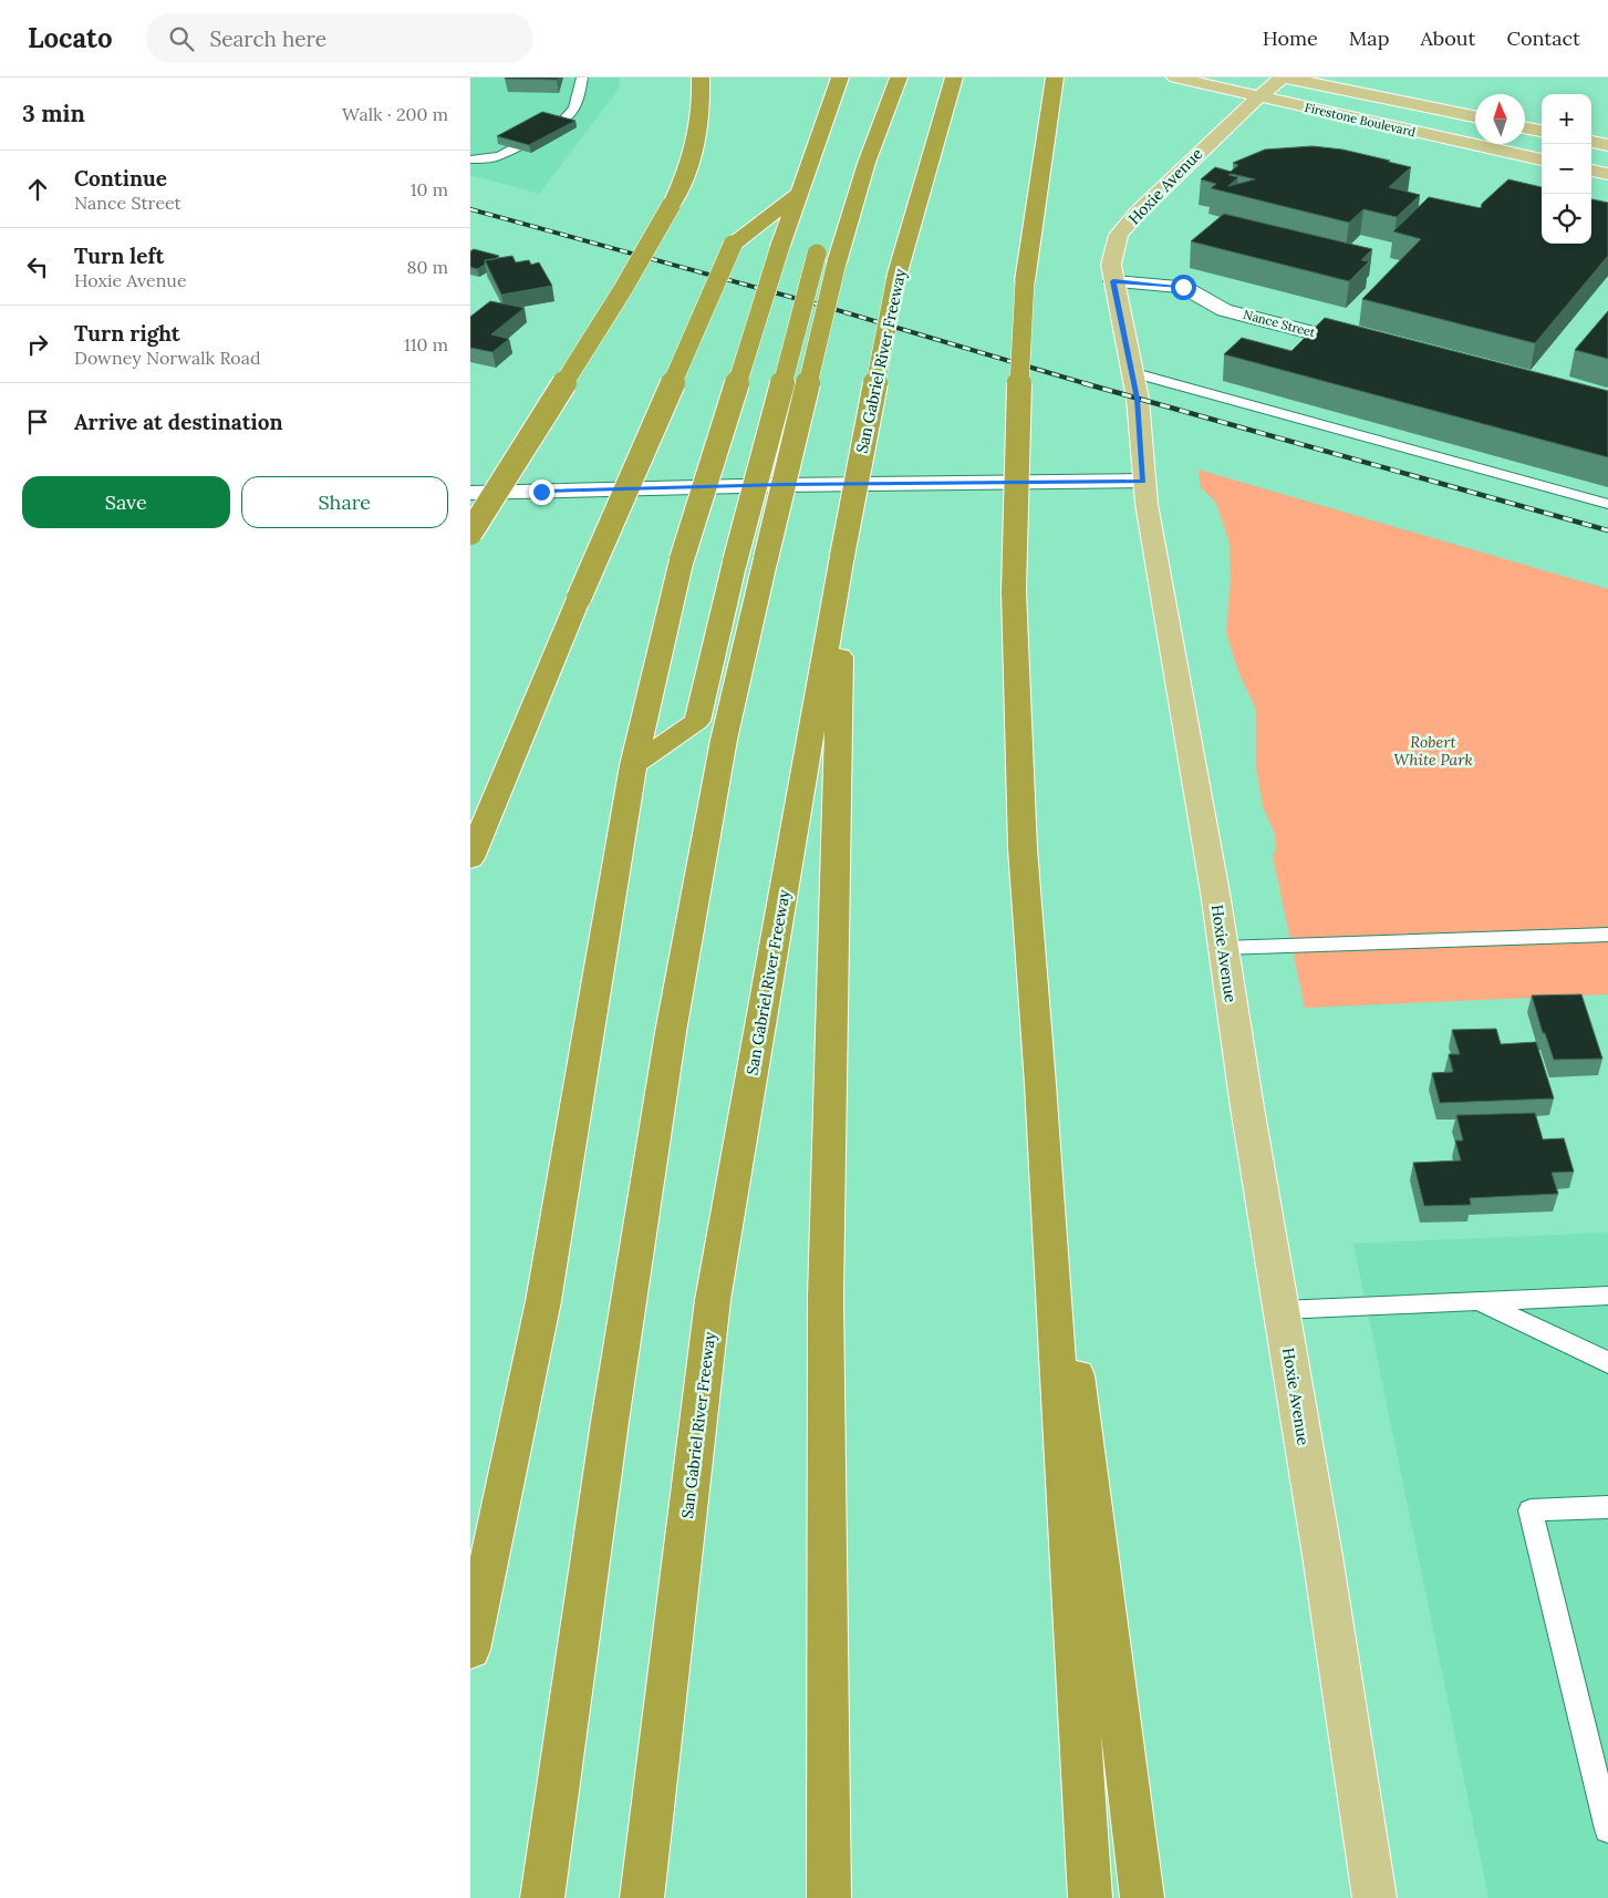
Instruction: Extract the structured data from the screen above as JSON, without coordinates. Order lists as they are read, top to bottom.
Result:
{
  "streets": {
    "highway": ["San Gabriel River Freeway"],
    "main road": ["Firestone Boulevard", "Hoxie Avenue"],
    "street": ["Nance Street"]
  },
  "crossings": [
    ["Firestone Boulevard", "Hoxie Avenue"],
    ["Hoxie Avenue", "Nance Street"]
  ],
  "parks": ["Robert White Park"],
  "north": "top",
  "page": {
    "header": "Locato",
    "search": "Search here",
    "nav": [
      "Home",
      "Map",
      "About",
      "Contact"
    ],
    "heading": ["3 min", "Walk · 200 m"],
    "map_buttons": ["+", "−"],
    "list": [
      ["Continue", "Nance Street", "10 m"],
      ["Turn left", "Hoxie Avenue", "80 m"],
      ["Turn right", "Downey Norwalk Road", "110 m"],
      "Arrive at destination"
    ],
    "buttons": ["Save", "Share"]
  }
}
